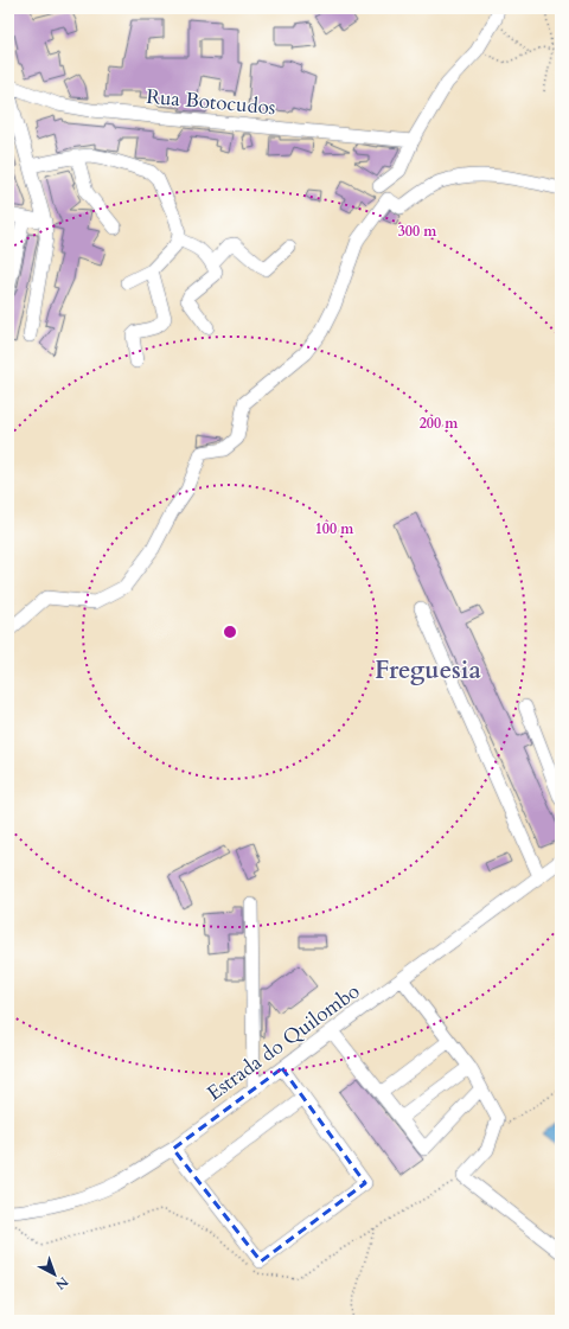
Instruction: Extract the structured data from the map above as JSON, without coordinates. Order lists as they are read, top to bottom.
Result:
{
  "streets": {
    "street": ["Rua Botocudos", "Estrada do Quilombo"]
  },
  "districts": ["Freguesia"],
  "north": "bottom right",
  "rings": ["300 m", "200 m", "100 m"]
}
